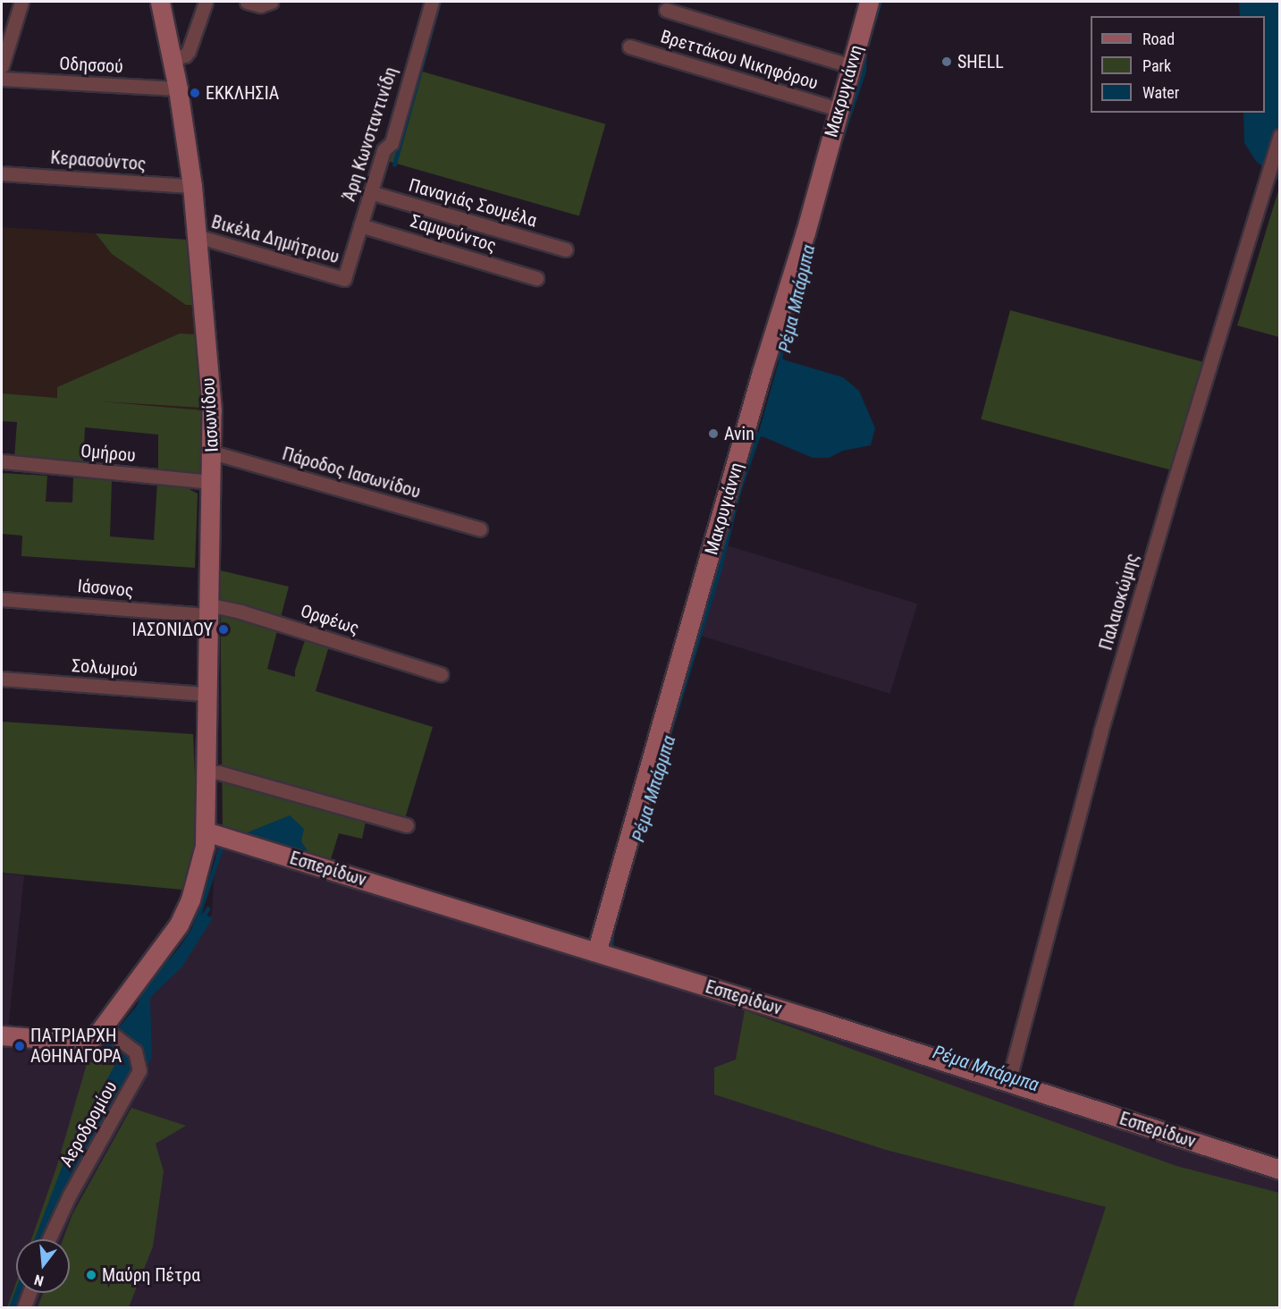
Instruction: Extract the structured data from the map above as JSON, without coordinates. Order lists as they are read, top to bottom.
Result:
{
  "streets": {
    "street": [
      "Βρεττάκου Νικηφόρου",
      "Οδησσού",
      "Μακρυγιάννη",
      "Άρη Κωνσταντινίδη",
      "Κερασούντος",
      "Παναγιάς Σουμέλα",
      "Σαμψούντος",
      "Βικέλα Δημήτριου",
      "Ιασωνίδου",
      "Ομήρου",
      "Πάροδος Ιασωνίδου",
      "Ιάσονος",
      "Παλαιοκώμης",
      "Ορφέως",
      "Σολωμού",
      "Εσπερίδων",
      "Αεροδρομίου"
    ]
  },
  "crossings": [
    ["Βρεττάκου Νικηφόρου", "Μακρυγιάννη"],
    ["Οδησσού", "Ιασωνίδου"],
    ["Μακρυγιάννη", "Εσπερίδων"],
    ["Άρη Κωνσταντινίδη", "Παναγιάς Σουμέλα"],
    ["Άρη Κωνσταντινίδη", "Σαμψούντος"],
    ["Άρη Κωνσταντινίδη", "Βικέλα Δημήτριου"],
    ["Κερασούντος", "Ιασωνίδου"],
    ["Βικέλα Δημήτριου", "Ιασωνίδου"],
    ["Ιασωνίδου", "Ομήρου"],
    ["Ιασωνίδου", "Πάροδος Ιασωνίδου"],
    ["Ιασωνίδου", "Ιάσονος"],
    ["Ιασωνίδου", "Ορφέως"],
    ["Ιασωνίδου", "Σολωμού"],
    ["Ιασωνίδου", "Εσπερίδων"],
    ["Ιασωνίδου", "Αεροδρομίου"],
    ["Ιάσονος", "Ορφέως"],
    ["Παλαιοκώμης", "Εσπερίδων"]
  ],
  "water": ["Ρέμα Μπάρμπα"],
  "places": [
    "SHELL",
    "ΕΚΚΛΗΣΙΑ",
    "Avin",
    "ΙΑΣΟΝΙΔΟΥ",
    "ΠΑΤΡΙΑΡΧΗ ΑΘΗΝΑΓΟΡΑ",
    "Μαύρη Πέτρα"
  ],
  "legend": ["Road", "Park", "Water"],
  "north": "bottom"
}
